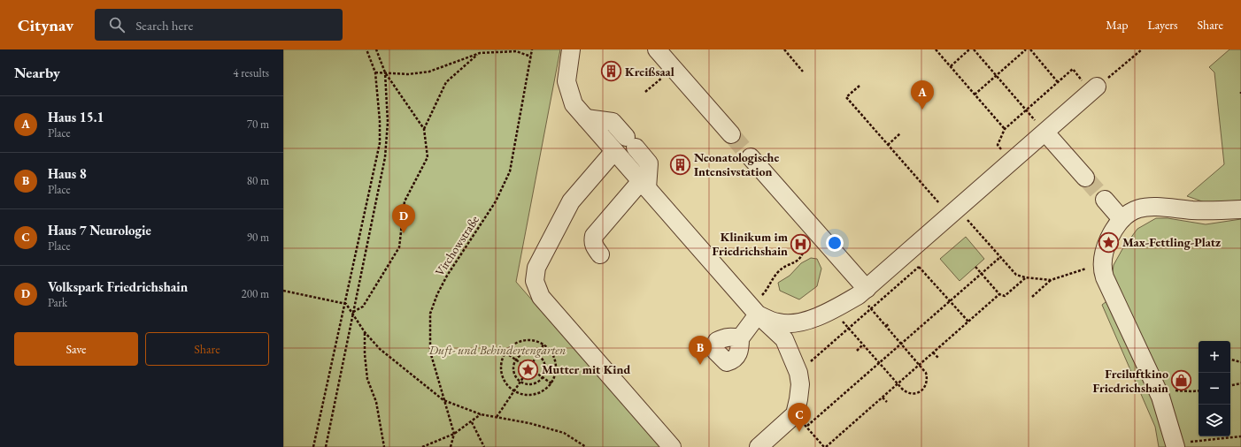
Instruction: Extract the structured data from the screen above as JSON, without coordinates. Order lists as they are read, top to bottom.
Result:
{
  "streets": {
    "path": ["Virchowstraße"]
  },
  "parks": ["Duft- und Behindertengarten"],
  "places": {
    "building": ["Kreißsaal", "Neonatologische Intensivstation"],
    "place": ["Max-Fettling-Platz", "Mutter mit Kind"],
    "hospital": ["Klinikum im Friedrichshain"],
    "shop": ["Freiluftkino Friedrichshain"]
  },
  "page": {
    "header": "Citynav",
    "search": "Search here",
    "nav": ["Map", "Layers", "Share"],
    "heading": ["Nearby", "4 results"],
    "pins": [
      "A",
      "D",
      "B",
      "C"
    ],
    "list": [
      {
        "mark": "A",
        "name": "Haus 15.1",
        "note": "Place",
        "value": "70 m"
      },
      {
        "mark": "B",
        "name": "Haus 8",
        "note": "Place",
        "value": "80 m"
      },
      {
        "mark": "C",
        "name": "Haus 7 Neurologie",
        "note": "Place",
        "value": "90 m"
      },
      {
        "mark": "D",
        "name": "Volkspark Friedrichshain",
        "note": "Park",
        "value": "200 m"
      }
    ],
    "buttons": ["Save", "Share"],
    "map_buttons": ["+", "−"]
  }
}
